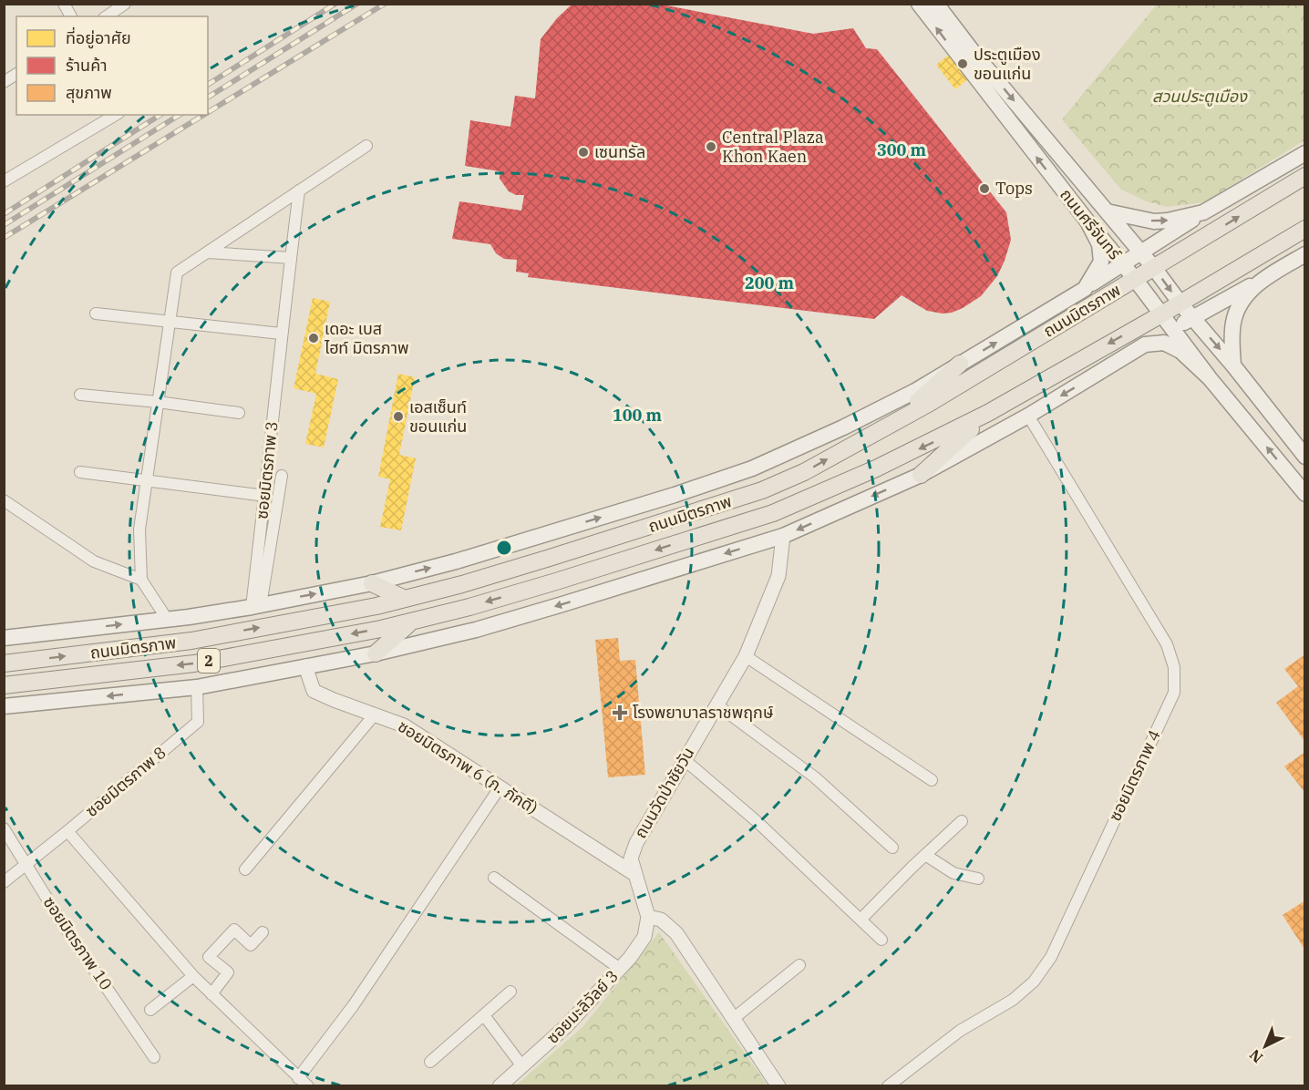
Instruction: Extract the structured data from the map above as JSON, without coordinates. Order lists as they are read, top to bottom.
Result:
{
  "streets": {
    "main road": ["ถนนศรีจันทร์", "ถนนมิตรภาพ", "2"],
    "street": [
      "ซอยมิตรภาพ 3",
      "ซอยมิตรภาพ 6 (ภ. ภักดี)",
      "ซอยมิตรภาพ 4",
      "ซอยมิตรภาพ 8",
      "ถนนวัดป่าชัยวัน",
      "ซอยมิตรภาพ 10",
      "ซอยมะลิวัลย์ 3"
    ]
  },
  "crossings": [
    ["ถนนศรีจันทร์", "ถนนมิตรภาพ"],
    ["ถนนมิตรภาพ", "ซอยมิตรภาพ 3"],
    ["2", "ซอยมิตรภาพ 6 (ภ. ภักดี)"],
    ["2", "ซอยมิตรภาพ 8"],
    ["2", "ถนนวัดป่าชัยวัน"],
    ["ซอยมิตรภาพ 6 (ภ. ภักดี)", "ถนนวัดป่าชัยวัน"],
    ["ซอยมิตรภาพ 8", "ซอยมิตรภาพ 10"],
    ["ถนนวัดป่าชัยวัน", "ซอยมะลิวัลย์ 3"]
  ],
  "parks": ["สวนประตูเมือง"],
  "places": {
    "other": [
      "ประตูเมือง ขอนแก่น",
      "Central Plaza Khon Kaen",
      "เซนทรัล",
      "Tops",
      "เดอะ เบส ไฮท์ มิตรภาพ",
      "เอสเซ็นท์ ขอนแก่น"
    ],
    "health": ["โรงพยาบาลราชพฤกษ์"]
  },
  "legend": ["ที่อยู่อาศัย", "ร้านค้า", "สุขภาพ"],
  "north": "bottom left",
  "rings": ["300 m", "200 m", "100 m"]
}
